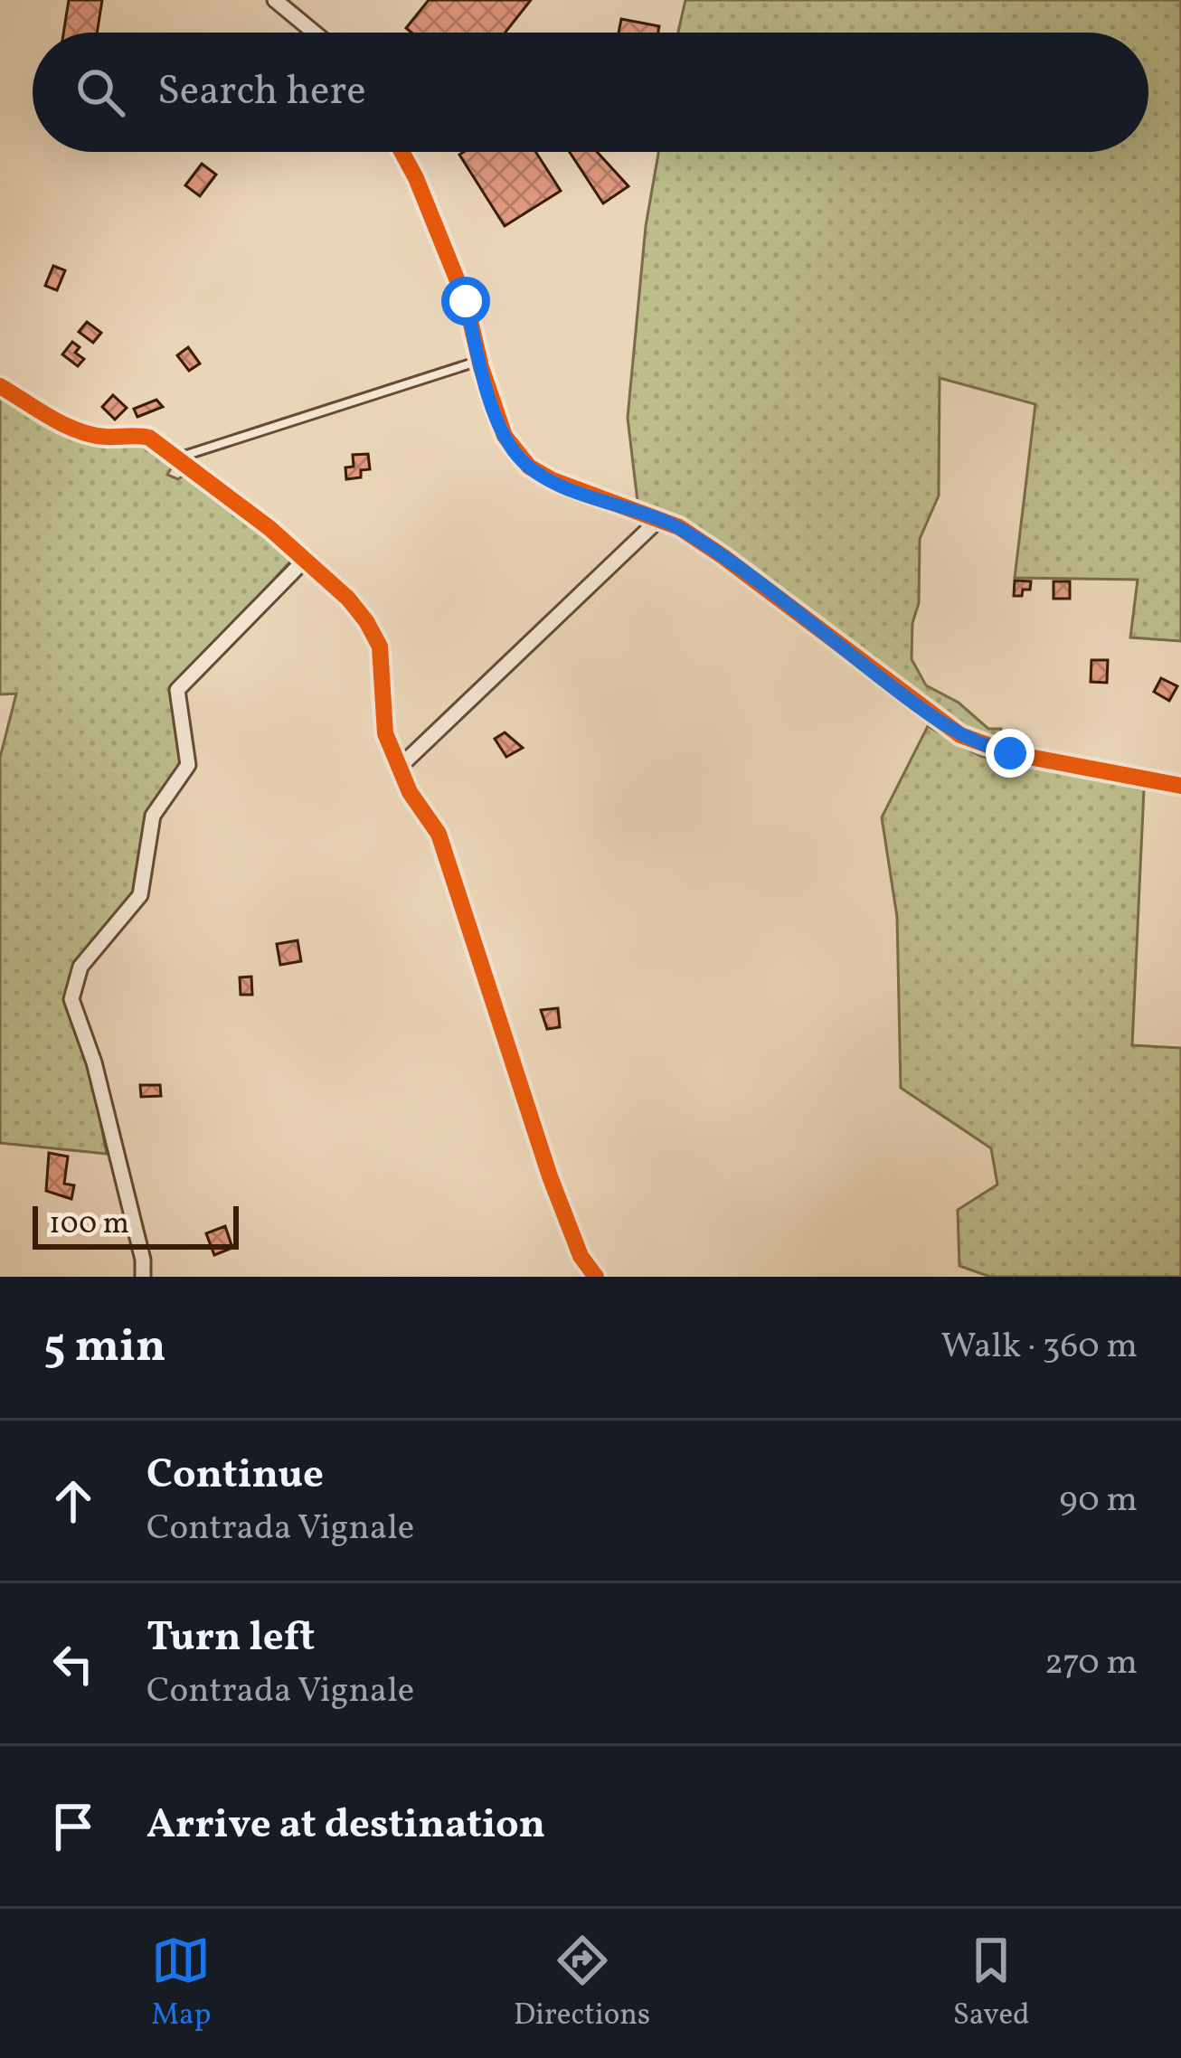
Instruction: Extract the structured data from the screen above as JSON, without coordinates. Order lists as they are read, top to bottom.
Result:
{
  "scale_bar": "100 m",
  "page": {
    "search": "Search here",
    "scale": "100 m",
    "heading": ["5 min", "Walk · 360 m"],
    "list": [
      ["Continue", "Contrada Vignale", "90 m"],
      ["Turn left", "Contrada Vignale", "270 m"],
      "Arrive at destination"
    ],
    "nav": ["Map", "Directions", "Saved"]
  }
}
